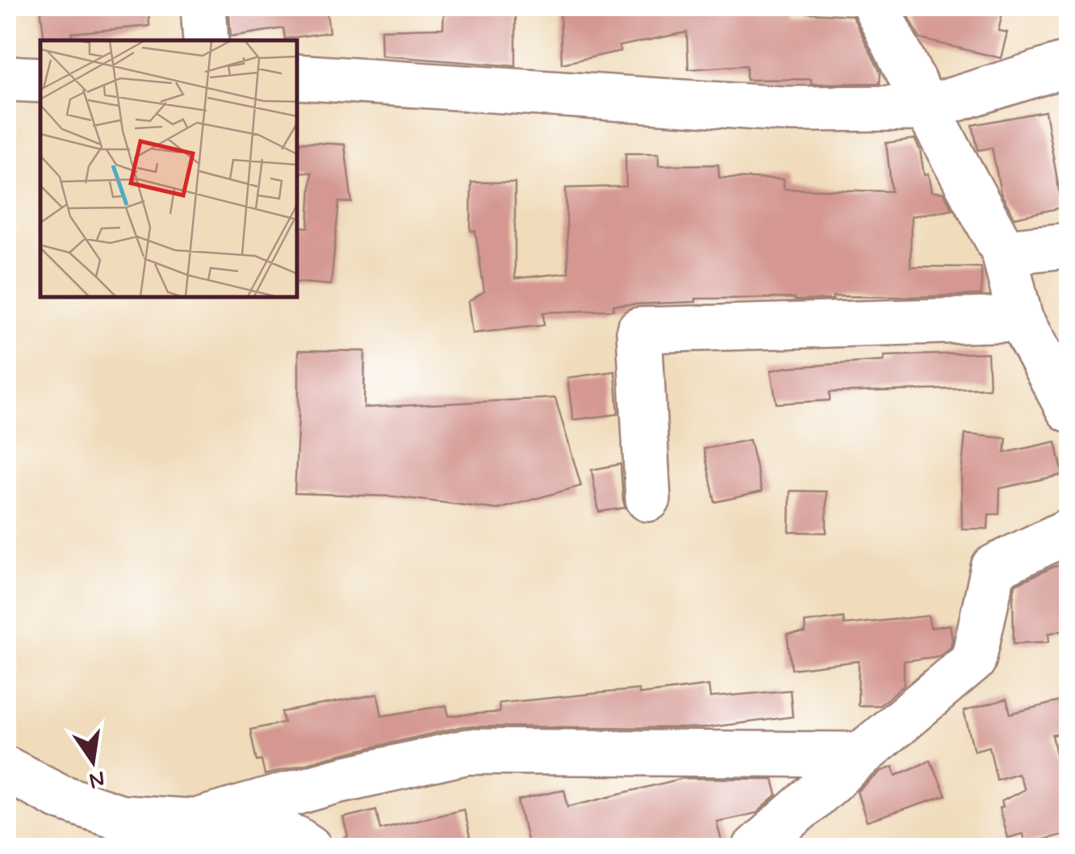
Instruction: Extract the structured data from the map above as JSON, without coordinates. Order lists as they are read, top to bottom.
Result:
{
  "north": "bottom"
}
